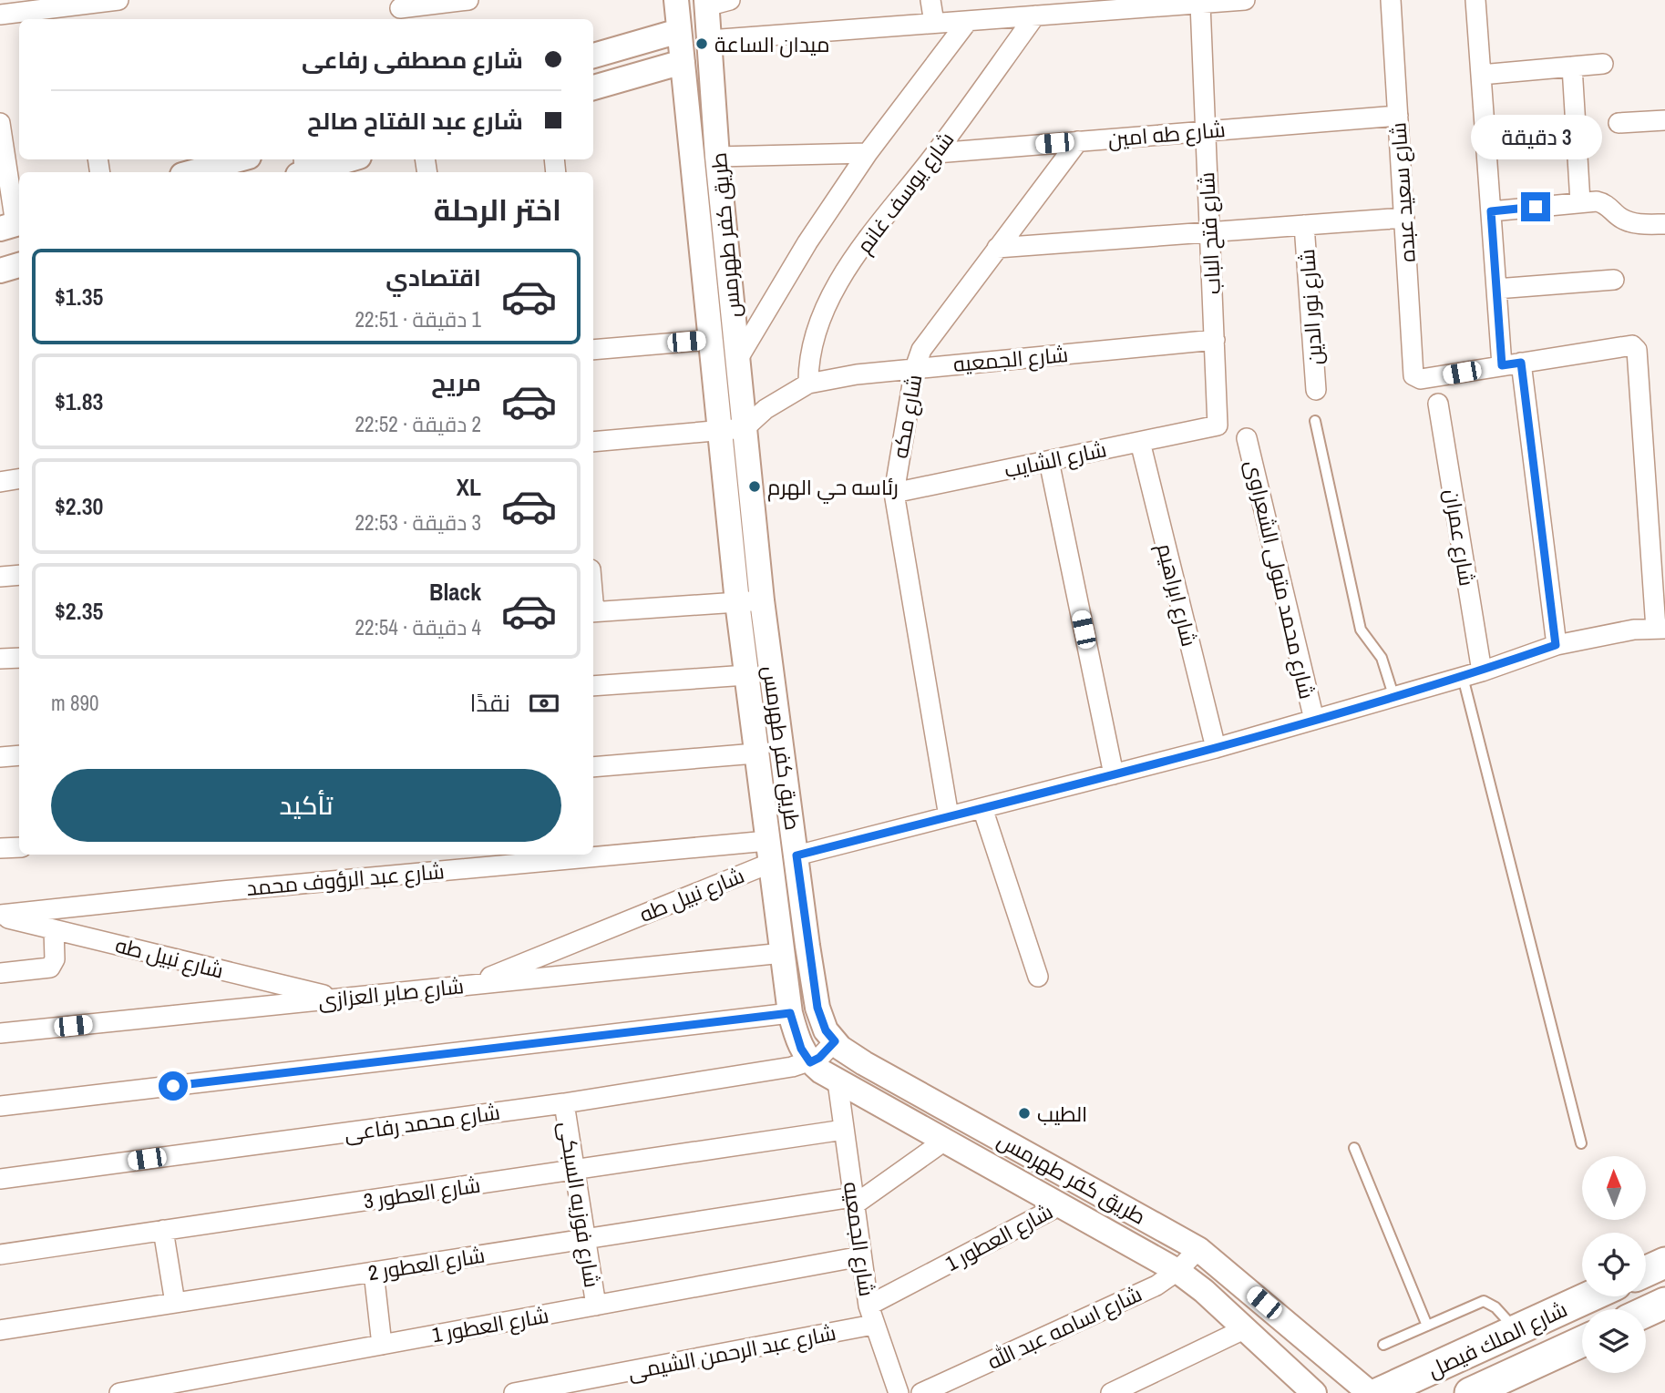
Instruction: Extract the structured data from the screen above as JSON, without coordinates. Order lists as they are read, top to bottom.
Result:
{
  "streets": {
    "main road": ["شارع الملك فيصل"],
    "street": [
      "شارع طه امين",
      "شارع يوسف غانم",
      "شارع سعيد عبده",
      "شارع فتح الباب",
      "طريق كفر طهرمس",
      "شارع نور الدين",
      "شارع الجمعيه",
      "شارع مكه",
      "شارع الشايب",
      "شارع عمران",
      "شارع محمد متولى الشعراوى",
      "شارع ابراهيم",
      "شارع عبد الرؤوف محمد",
      "شارع نبيل طه",
      "شارع صابر العزازى",
      "شارع محمد رفاعى",
      "شارع العطور 3",
      "شارع فوزيه السبكى",
      "شارع العطور 1",
      "شارع العطور 2",
      "شارع اسامه عبد الله",
      "شارع عبد الرحمن الشيمى"
    ]
  },
  "crossings": [
    ["شارع طه امين", "شارع يوسف غانم"],
    ["شارع طه امين", "شارع سعيد عبده"],
    ["شارع طه امين", "شارع فتح الباب"],
    ["شارع طه امين", "شارع مكه"],
    ["شارع يوسف غانم", "شارع الجمعيه"],
    ["شارع فتح الباب", "شارع الجمعيه"],
    ["شارع فتح الباب", "شارع الشايب"],
    ["طريق كفر طهرمس", "شارع الجمعيه"],
    ["طريق كفر طهرمس", "شارع عبد الرؤوف محمد"],
    ["طريق كفر طهرمس", "شارع نبيل طه"],
    ["طريق كفر طهرمس", "شارع صابر العزازى"],
    ["طريق كفر طهرمس", "شارع محمد رفاعى"],
    ["طريق كفر طهرمس", "شارع العطور 1"],
    ["طريق كفر طهرمس", "شارع العطور 2"],
    ["طريق كفر طهرمس", "شارع اسامه عبد الله"],
    ["شارع الجمعيه", "شارع مكه"],
    ["شارع الجمعيه", "شارع العطور 3"],
    ["شارع الجمعيه", "شارع العطور 1"],
    ["شارع الجمعيه", "شارع العطور 2"],
    ["شارع الجمعيه", "شارع عبد الرحمن الشيمى"],
    ["شارع مكه", "شارع الشايب"],
    ["شارع الشايب", "شارع ابراهيم"],
    ["شارع عبد الرؤوف محمد", "شارع نبيل طه"],
    ["شارع نبيل طه", "شارع صابر العزازى"],
    ["شارع محمد رفاعى", "شارع فوزيه السبكى"],
    ["شارع العطور 3", "شارع فوزيه السبكى"],
    ["شارع فوزيه السبكى", "شارع العطور 1"],
    ["شارع فوزيه السبكى", "شارع العطور 2"]
  ],
  "places": ["ميدان الساعة", "رئاسه حي الهرم", "الطيب"],
  "north": "top",
  "page": {
    "banner": ["شارع مصطفى رفاعى", "شارع عبد الفتاح صالح"],
    "bubble": "3 دقيقة",
    "heading": "اختر الرحلة",
    "list": [
      {
        "name": "اقتصادي",
        "note": "1 دقيقة · 22:51",
        "value": "$1.35"
      },
      {
        "name": "مريح",
        "note": "2 دقيقة · 22:52",
        "value": "$1.83"
      },
      {
        "name": "XL",
        "note": "3 دقيقة · 22:53",
        "value": "$2.30"
      },
      {
        "name": "Black",
        "note": "4 دقيقة · 22:54",
        "value": "$2.35"
      }
    ],
    "pay": ["نقدًا", "890 m"],
    "buttons": "تأكيد"
  }
}
